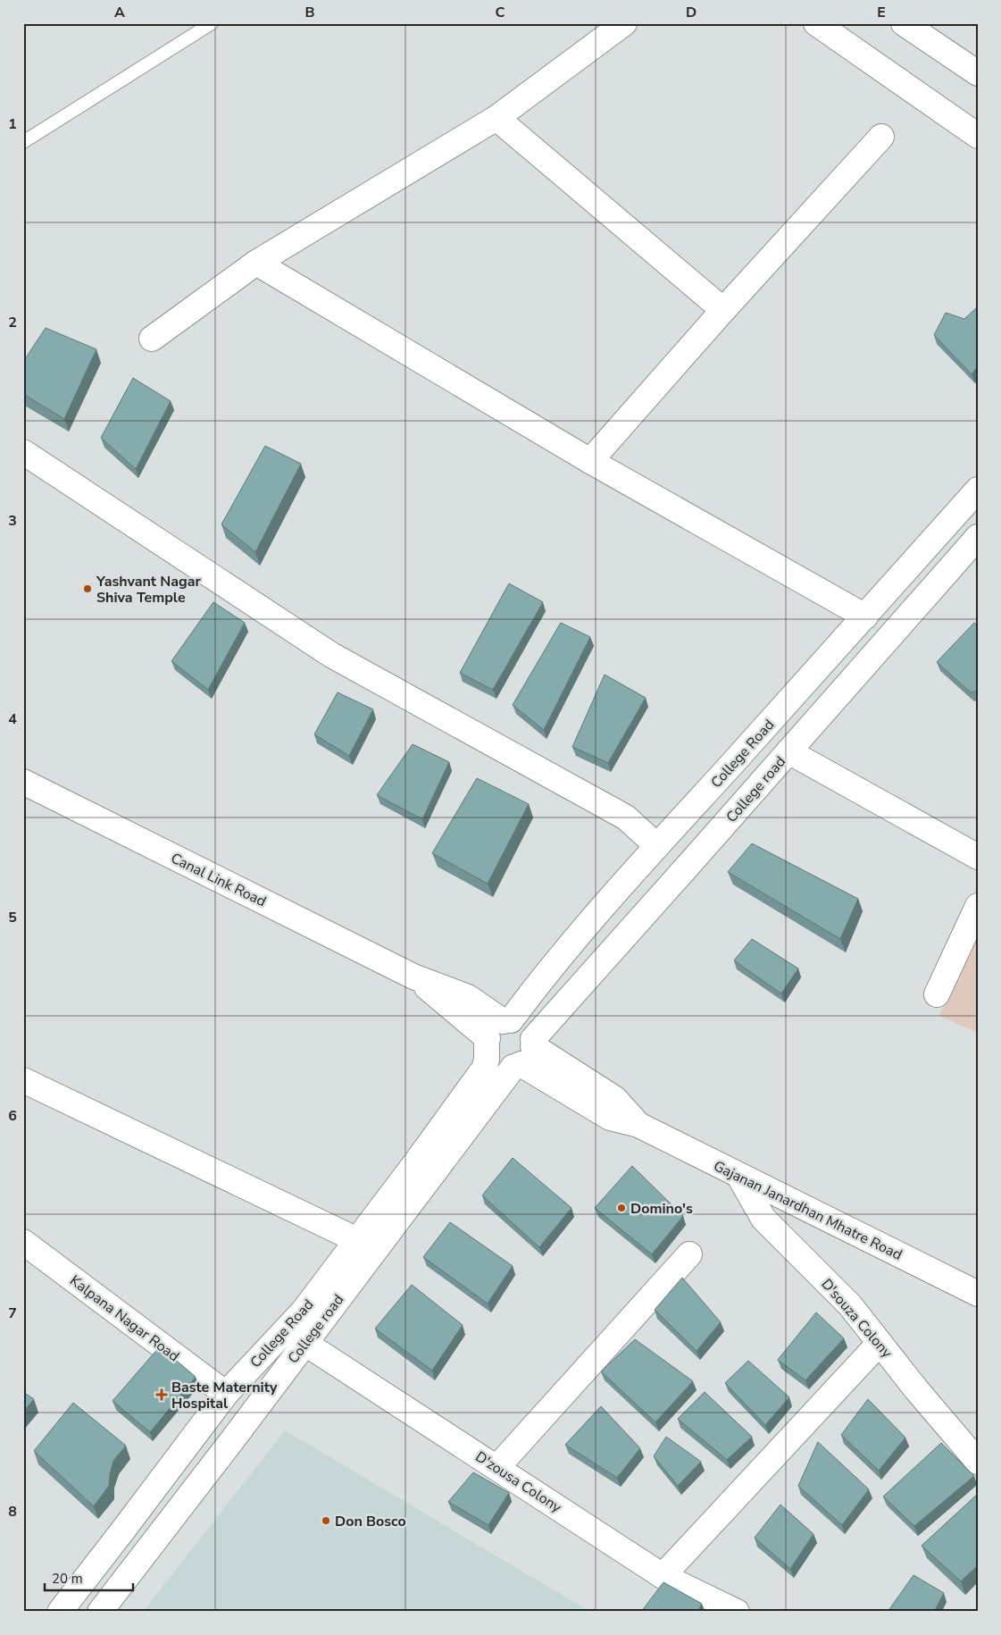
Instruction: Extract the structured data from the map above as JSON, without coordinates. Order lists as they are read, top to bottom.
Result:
{
  "streets": {
    "street": [
      "College Road",
      "College road",
      "Canal Link Road",
      "Gajanan Janardhan Mhatre Road",
      "Kalpana Nagar Road",
      "D'souza Colony",
      "D'zousa Colony"
    ]
  },
  "crossings": [
    ["College Road", "College road"],
    ["College Road", "Canal Link Road"],
    ["College Road", "Gajanan Janardhan Mhatre Road"],
    ["College Road", "Kalpana Nagar Road"],
    ["College road", "Canal Link Road"],
    ["College road", "Gajanan Janardhan Mhatre Road"],
    ["College road", "D'zousa Colony"],
    ["Canal Link Road", "Gajanan Janardhan Mhatre Road"],
    ["Gajanan Janardhan Mhatre Road", "D'souza Colony"]
  ],
  "places": {
    "other": ["Yashvant Nagar Shiva Temple", "Domino's", "Don Bosco"],
    "health": ["Baste Maternity Hospital"]
  },
  "scale_bar": "20 m",
  "grid": {
    "columns": [
      "A",
      "B",
      "C",
      "D",
      "E"
    ],
    "rows": [
      "1",
      "2",
      "3",
      "4",
      "5",
      "6",
      "7",
      "8"
    ]
  }
}
